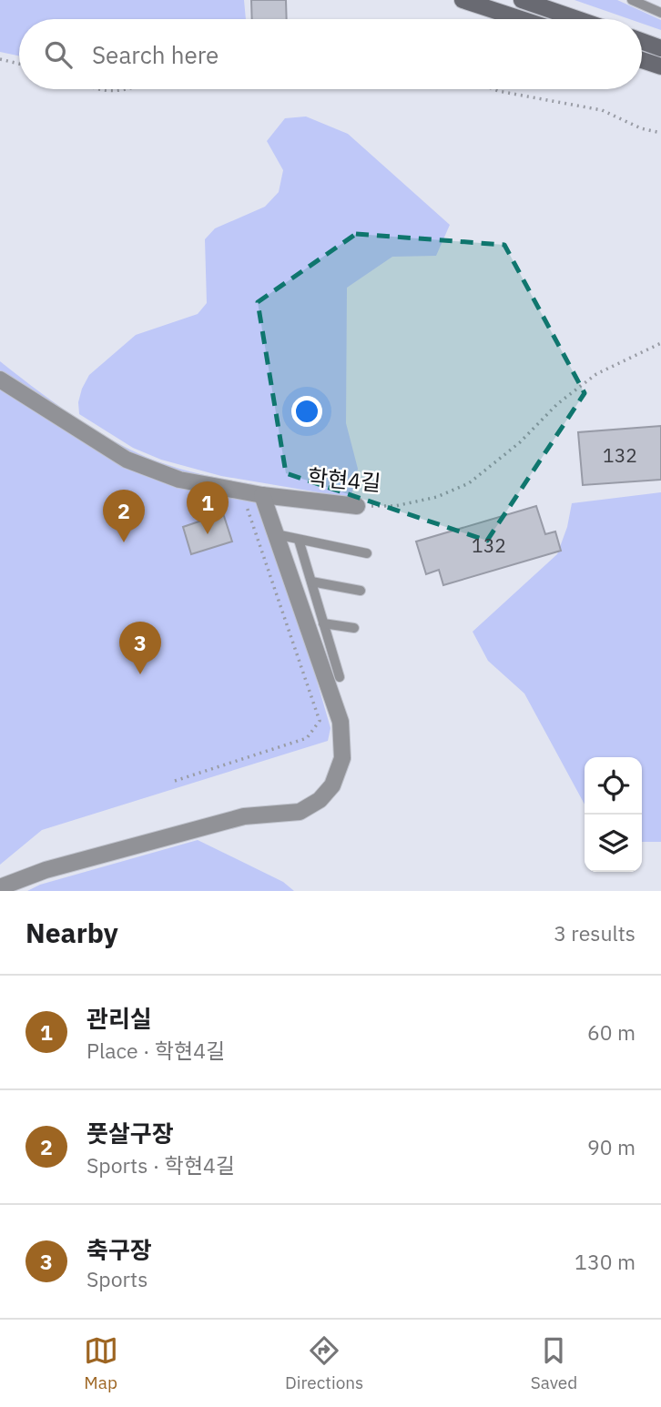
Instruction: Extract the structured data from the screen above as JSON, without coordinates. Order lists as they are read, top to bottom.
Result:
{
  "streets": {
    "street": ["학현4길"]
  },
  "house_numbers": ["132", "132"],
  "page": {
    "search": "Search here",
    "pins": ["1", "2", "3"],
    "heading": ["Nearby", "3 results"],
    "list": [
      {
        "mark": "1",
        "name": "관리실",
        "note": "Place · 학현4길",
        "value": "60 m"
      },
      {
        "mark": "2",
        "name": "풋살구장",
        "note": "Sports · 학현4길",
        "value": "90 m"
      },
      {
        "mark": "3",
        "name": "축구장",
        "note": "Sports",
        "value": "130 m"
      }
    ],
    "nav": ["Map", "Directions", "Saved"]
  }
}
